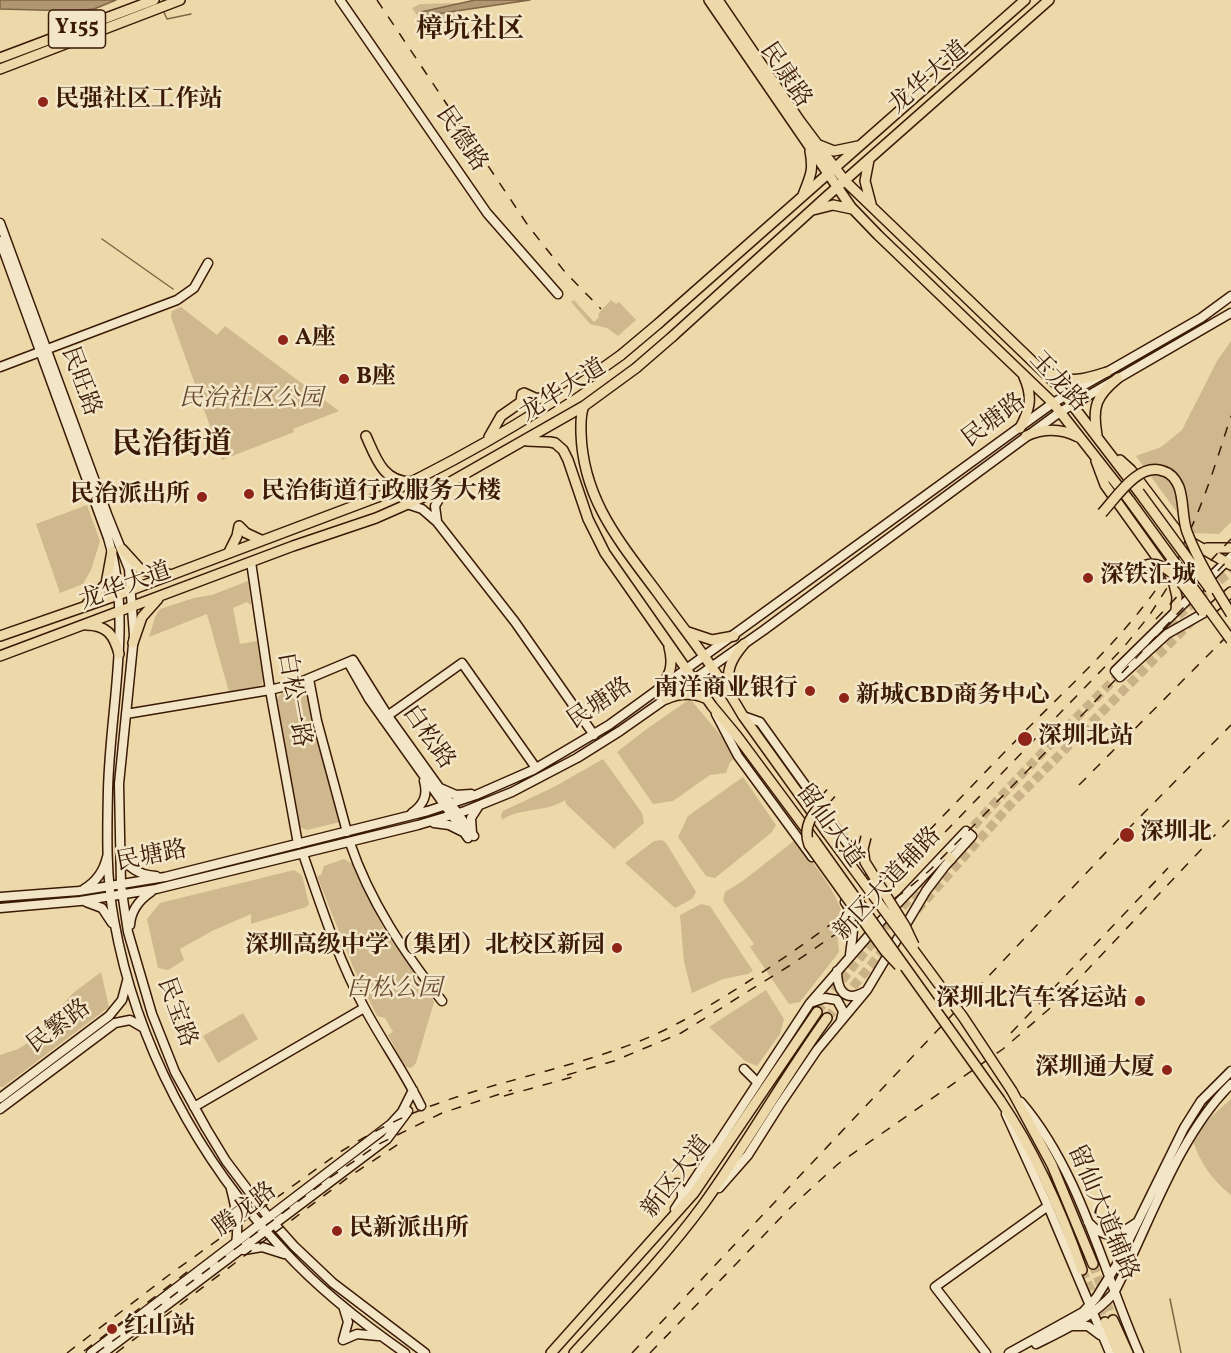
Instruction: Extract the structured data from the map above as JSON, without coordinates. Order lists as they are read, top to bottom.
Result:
{
  "streets": {
    "main road": [
      "Y155",
      "民康路",
      "龙华大道",
      "民德路",
      "民旺路",
      "玉龙路",
      "民塘路",
      "白松一路",
      "白松路",
      "留仙大道",
      "新区大道辅路",
      "民宝路",
      "民繁路",
      "新区大道",
      "腾龙路",
      "留仙大道辅路"
    ]
  },
  "crossings": [
    ["民康路", "龙华大道"],
    ["民康路", "玉龙路"],
    ["龙华大道", "民旺路"],
    ["龙华大道", "玉龙路"],
    ["龙华大道", "白松一路"],
    ["龙华大道", "留仙大道"],
    ["龙华大道", "民宝路"],
    ["民旺路", "民宝路"],
    ["玉龙路", "民塘路"],
    ["民塘路", "白松一路"],
    ["民塘路", "白松路"],
    ["民塘路", "留仙大道"],
    ["民塘路", "民宝路"],
    ["留仙大道", "留仙大道辅路"],
    ["新区大道辅路", "新区大道"],
    ["民宝路", "民繁路"],
    ["民宝路", "腾龙路"]
  ],
  "districts": ["樟坑社区", "民治街道"],
  "parks": ["民治社区公园", "白松公园"],
  "places": [
    "民强社区工作站",
    "A座",
    "B座",
    "民治街道行政服务大楼",
    "民治派出所",
    "深铁汇城",
    "南洋商业银行",
    "新城CBD商务中心",
    "深圳北站",
    "深圳北",
    "深圳高级中学（集团）北校区新园",
    "深圳北汽车客运站",
    "深圳通大厦",
    "民新派出所",
    "红山站"
  ]
}
